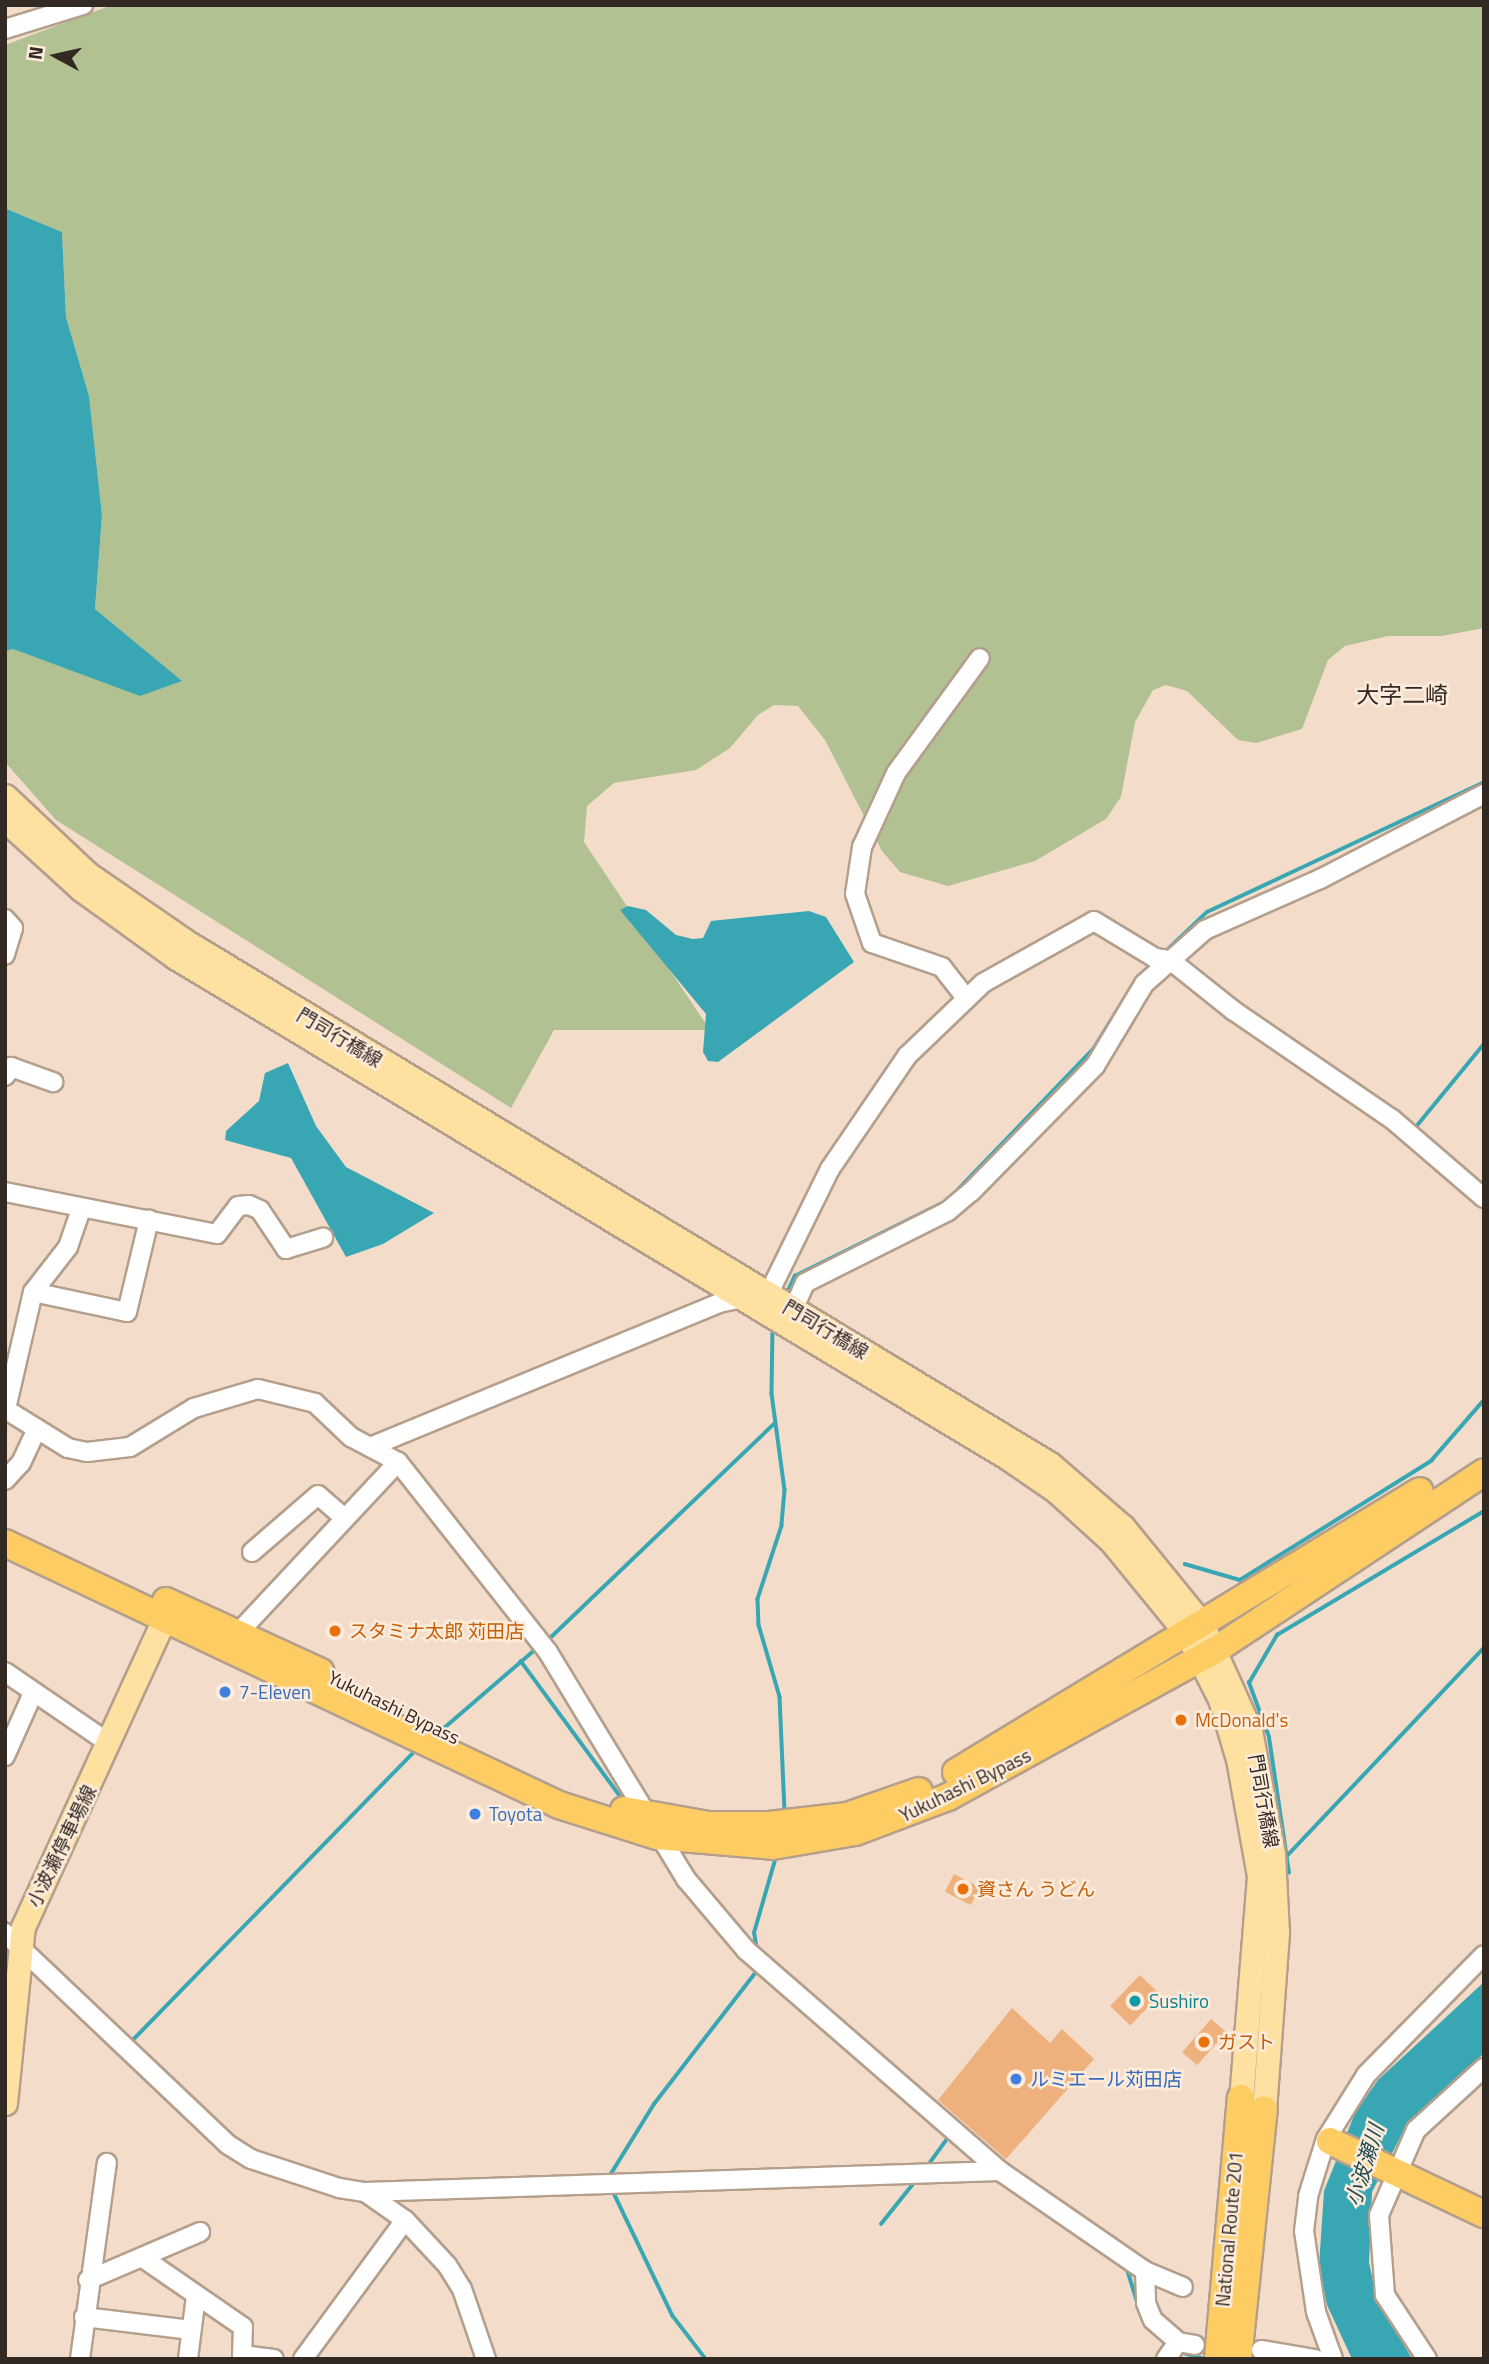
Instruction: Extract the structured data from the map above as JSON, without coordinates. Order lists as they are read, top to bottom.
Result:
{
  "streets": {
    "highway": ["Yukuhashi Bypass", "National Route 201"],
    "main road": ["門司行橋線", "小波瀬停車場線"]
  },
  "crossings": [
    ["門司行橋線", "Yukuhashi Bypass"],
    ["門司行橋線", "National Route 201"],
    ["Yukuhashi Bypass", "小波瀬停車場線"]
  ],
  "districts": ["大字二崎"],
  "water": ["小波瀬川"],
  "places": [
    "スタミナ太郎 苅田店",
    "7-Eleven",
    "McDonald's",
    "Toyota",
    "資さん うどん",
    "Sushiro",
    "ガスト",
    "ルミエール苅田店"
  ],
  "north": "left"
}
